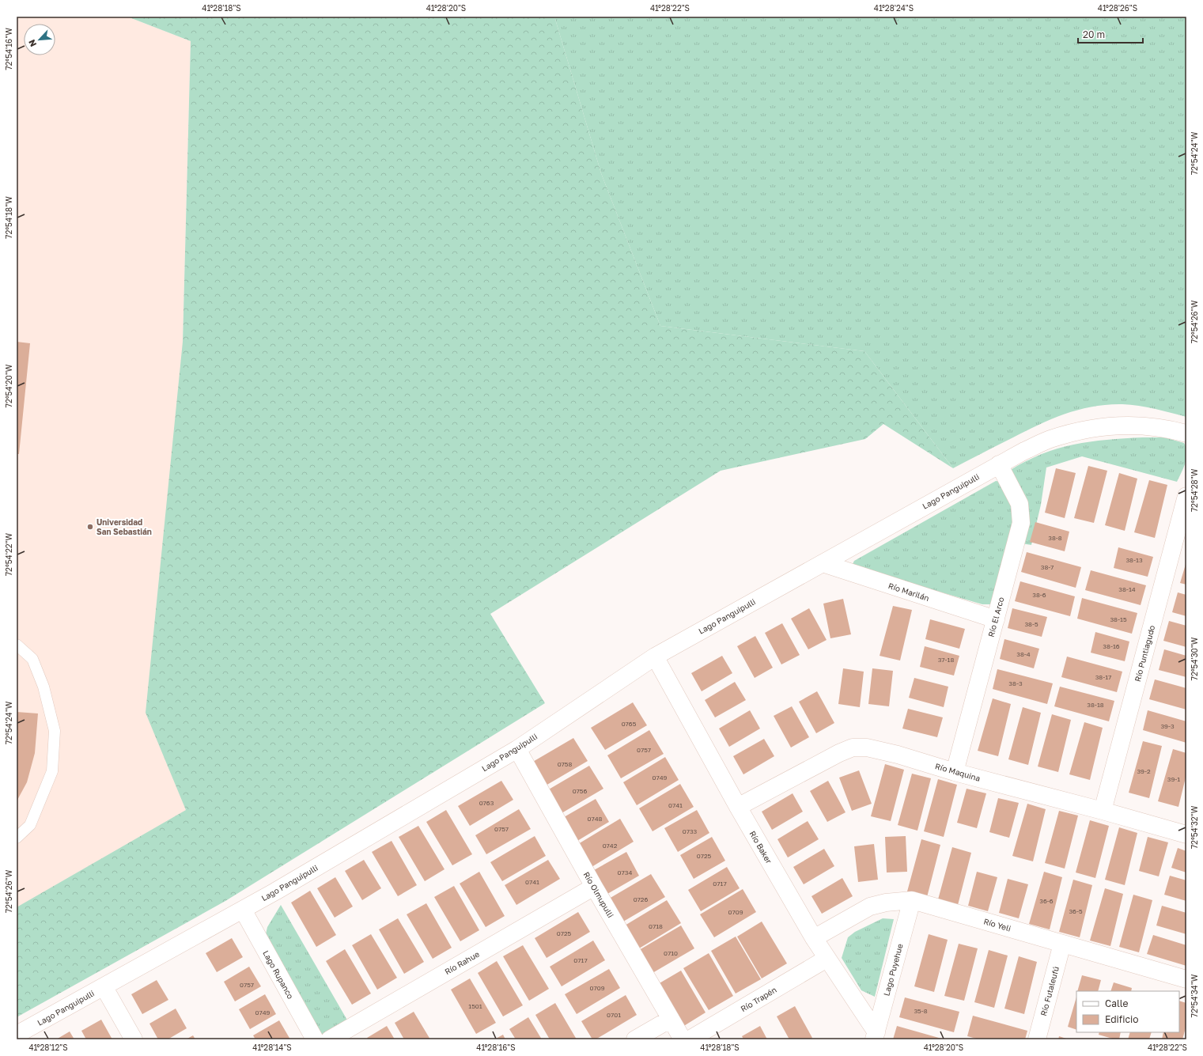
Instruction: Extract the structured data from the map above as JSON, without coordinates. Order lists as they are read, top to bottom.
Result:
{
  "streets": {
    "street": [
      "Lago Panguipulli",
      "Río Marilán",
      "Río El Arco",
      "Río Puntiagudo",
      "Río Maquina",
      "Río Baker",
      "Río Olmupulli",
      "Río Yeli",
      "Río Rahue",
      "Lago Puyehue",
      "Lago Rupanco",
      "Río Futaleufú",
      "Río Trapén"
    ]
  },
  "crossings": [
    ["Lago Panguipulli", "Río Marilán"],
    ["Lago Panguipulli", "Río El Arco"],
    ["Lago Panguipulli", "Río Baker"],
    ["Lago Panguipulli", "Río Olmupulli"],
    ["Lago Panguipulli", "Lago Rupanco"],
    ["Río Marilán", "Río El Arco"],
    ["Río El Arco", "Río Maquina"],
    ["Río Puntiagudo", "Río Maquina"],
    ["Río Maquina", "Río Baker"],
    ["Río Baker", "Río Yeli"],
    ["Río Baker", "Lago Puyehue"],
    ["Río Baker", "Río Trapén"],
    ["Río Olmupulli", "Río Rahue"],
    ["Río Yeli", "Lago Puyehue"],
    ["Río Yeli", "Río Futaleufú"]
  ],
  "places": ["Universidad San Sebastián"],
  "house_numbers": [
    "38-8",
    "38-13",
    "38-7",
    "38-14",
    "38-6",
    "38-15",
    "38-5",
    "38-16",
    "38-4",
    "37-18",
    "38-17",
    "38-3",
    "38-18",
    "0765",
    "39-3",
    "0757",
    "0758",
    "39-2",
    "0749",
    "39-1",
    "0756",
    "0763",
    "0741",
    "0748",
    "0757",
    "0733",
    "0742",
    "0725",
    "0734",
    "0741",
    "0717",
    "0726",
    "36-6",
    "36-5",
    "0709",
    "0718",
    "0725",
    "0710",
    "0717",
    "0757",
    "0709",
    "1501",
    "35-8",
    "0749",
    "0701"
  ],
  "legend": ["Calle", "Edificio"],
  "scale_bar": "20 m",
  "north": "bottom left",
  "coordinates": [
    "41°28'18\"S",
    "41°28'20\"S",
    "41°28'22\"S",
    "41°28'24\"S",
    "41°28'26\"S",
    "72°54'16\"W",
    "72°54'24\"W",
    "72°54'18\"W",
    "72°54'26\"W",
    "72°54'20\"W",
    "72°54'28\"W",
    "72°54'22\"W",
    "72°54'30\"W",
    "72°54'32\"W",
    "72°54'34\"W",
    "41°28'12\"S",
    "41°28'14\"S",
    "41°28'16\"S"
  ]
}
